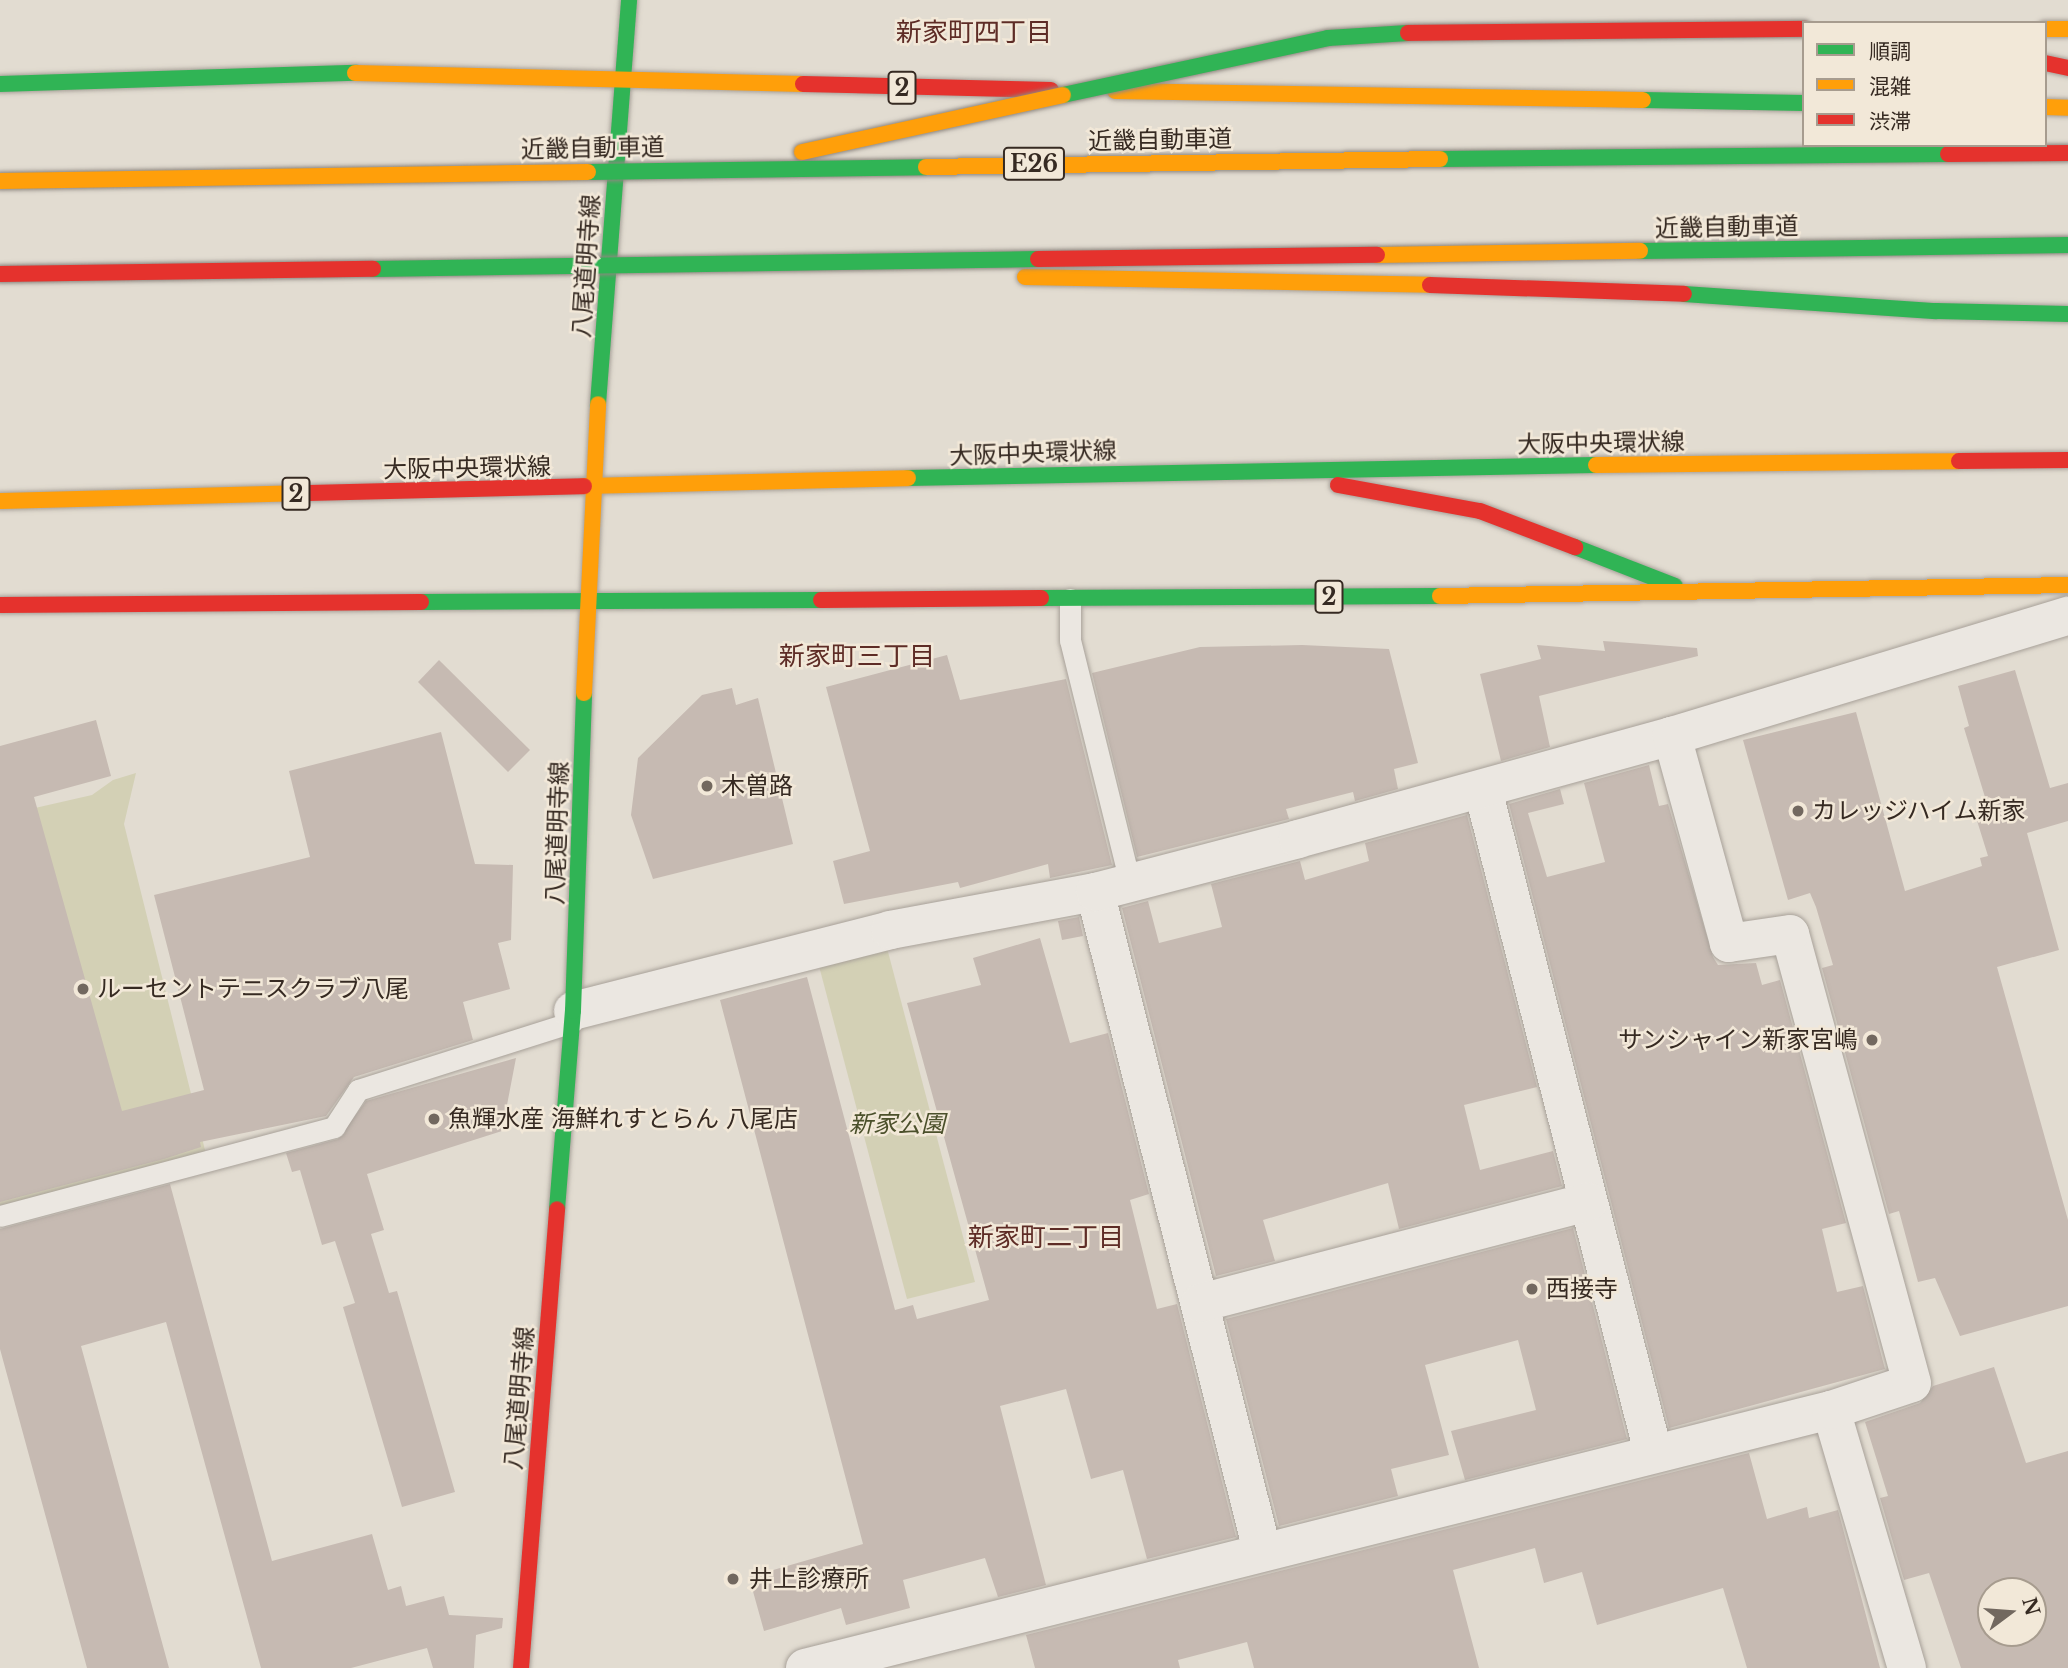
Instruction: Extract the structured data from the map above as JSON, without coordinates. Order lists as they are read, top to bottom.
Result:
{
  "streets": {
    "main road": [
      "2",
      "近畿自動車道",
      "E26",
      "八尾道明寺線",
      "大阪中央環状線"
    ]
  },
  "crossings": [
    ["2", "八尾道明寺線"],
    ["八尾道明寺線", "大阪中央環状線"]
  ],
  "districts": ["新家町四丁目", "新家町三丁目", "新家町二丁目"],
  "parks": ["新家公園"],
  "places": [
    "木曽路",
    "カレッジハイム新家",
    "ルーセントテニスクラブ八尾",
    "サンシャイン新家宮嶋",
    "魚輝水産 海鮮れすとらん 八尾店",
    "西接寺",
    "井上診療所"
  ],
  "legend": ["順調", "混雑", "渋滞"],
  "north": "right"
}
